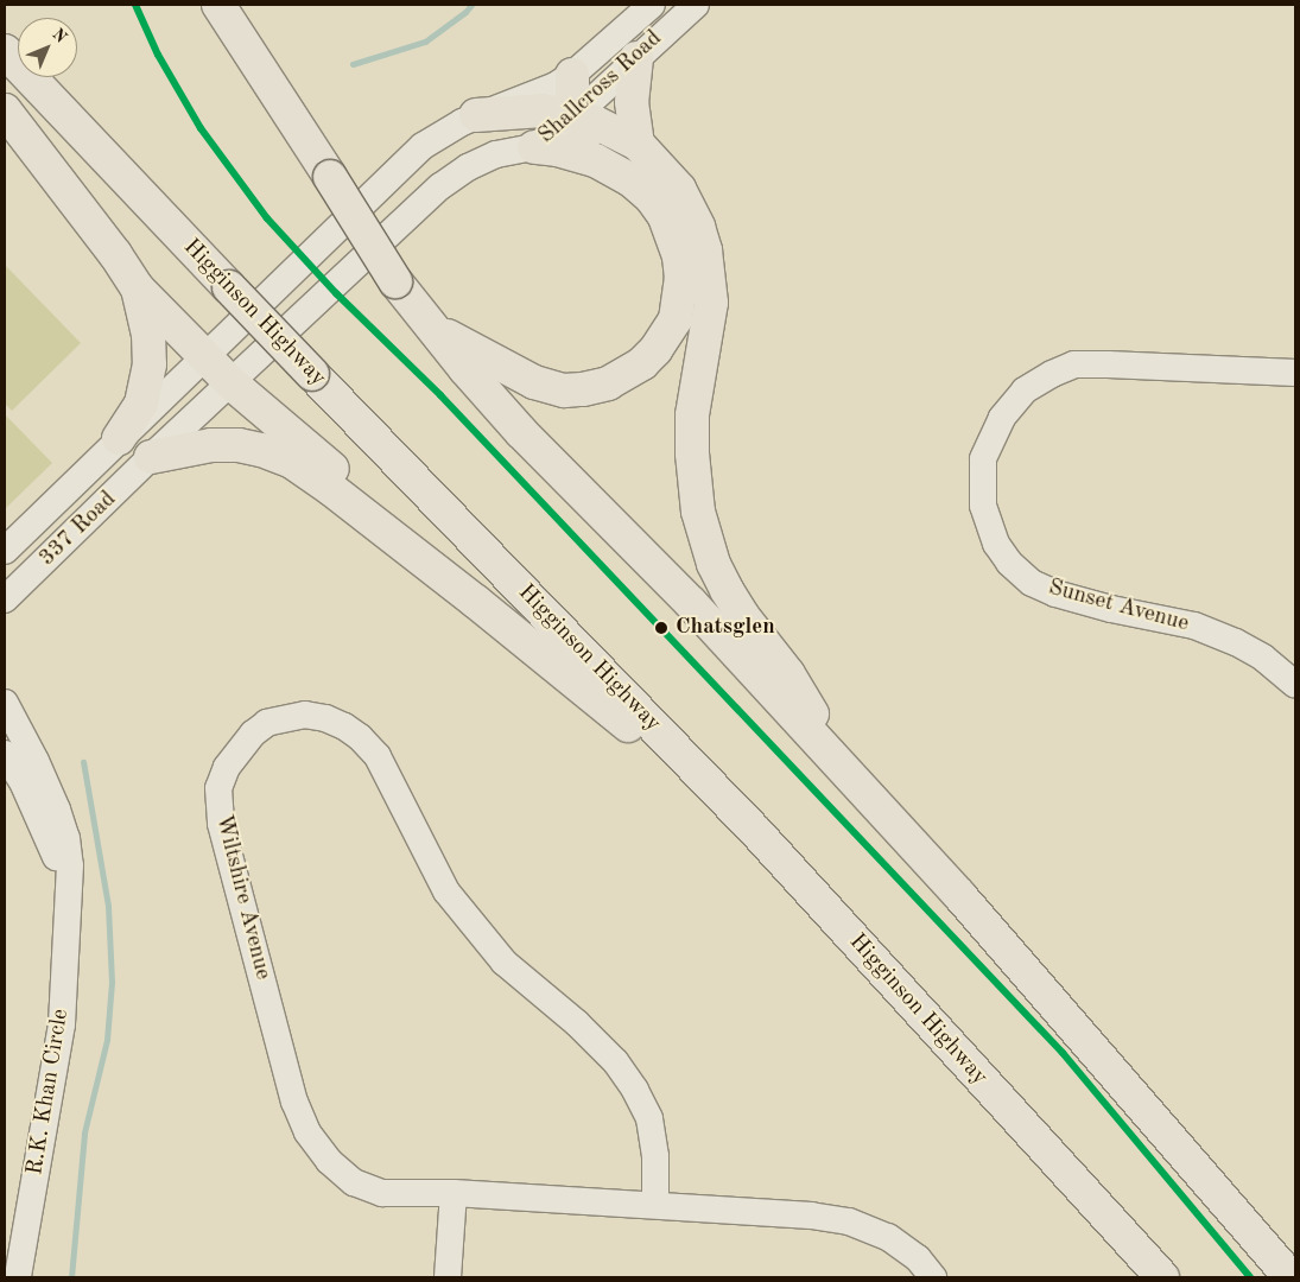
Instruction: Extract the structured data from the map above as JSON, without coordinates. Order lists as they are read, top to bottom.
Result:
{
  "streets": {
    "highway": ["Higginson Highway"],
    "street": [
      "Shallcross Road",
      "337 Road",
      "Sunset Avenue",
      "Wiltshire Avenue",
      "R.K. Khan Circle"
    ]
  },
  "crossings": [
    ["Shallcross Road", "337 Road"]
  ],
  "places": ["Chatsglen"],
  "north": "top right"
}
